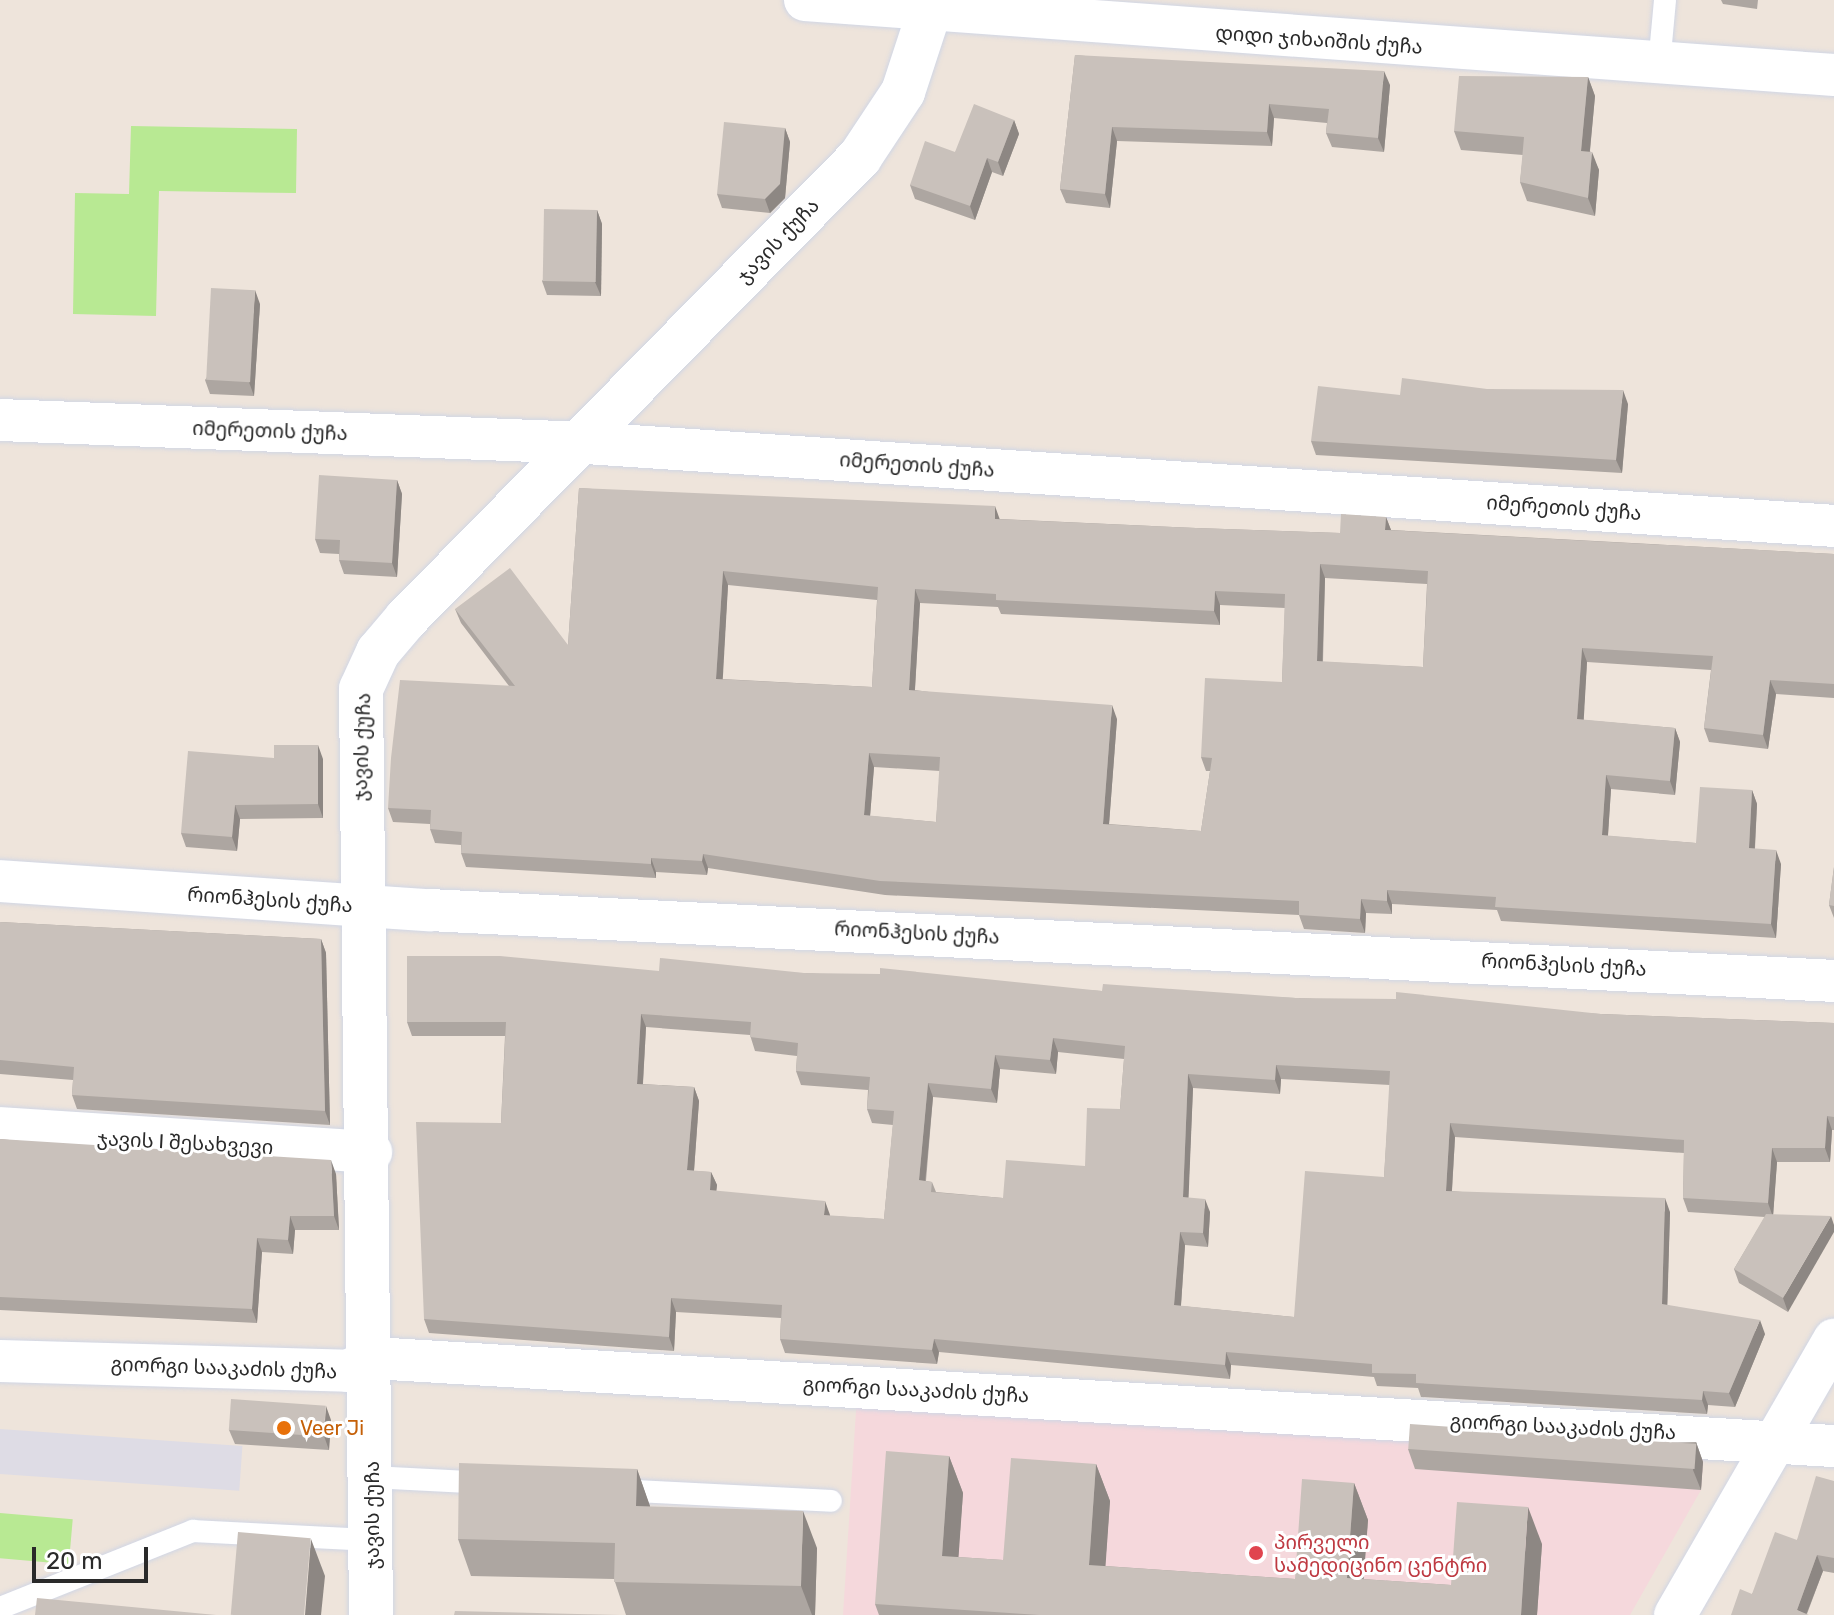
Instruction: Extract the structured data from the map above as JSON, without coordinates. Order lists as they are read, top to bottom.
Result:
{
  "streets": {
    "street": [
      "დიდი ჯიხაიშის ქუჩა",
      "ჯავის ქუჩა",
      "იმერეთის ქუჩა",
      "რიონჰესის ქუჩა",
      "ჯავის I შესახვევი",
      "გიორგი სააკაძის ქუჩა"
    ]
  },
  "crossings": [
    ["დიდი ჯიხაიშის ქუჩა", "ჯავის ქუჩა"],
    ["ჯავის ქუჩა", "იმერეთის ქუჩა"],
    ["ჯავის ქუჩა", "რიონჰესის ქუჩა"],
    ["ჯავის ქუჩა", "ჯავის I შესახვევი"],
    ["ჯავის ქუჩა", "გიორგი სააკაძის ქუჩა"]
  ],
  "places": ["Veer Ji", "პირველი სამედიცინო ცენტრი"],
  "scale_bar": "20 m"
}
